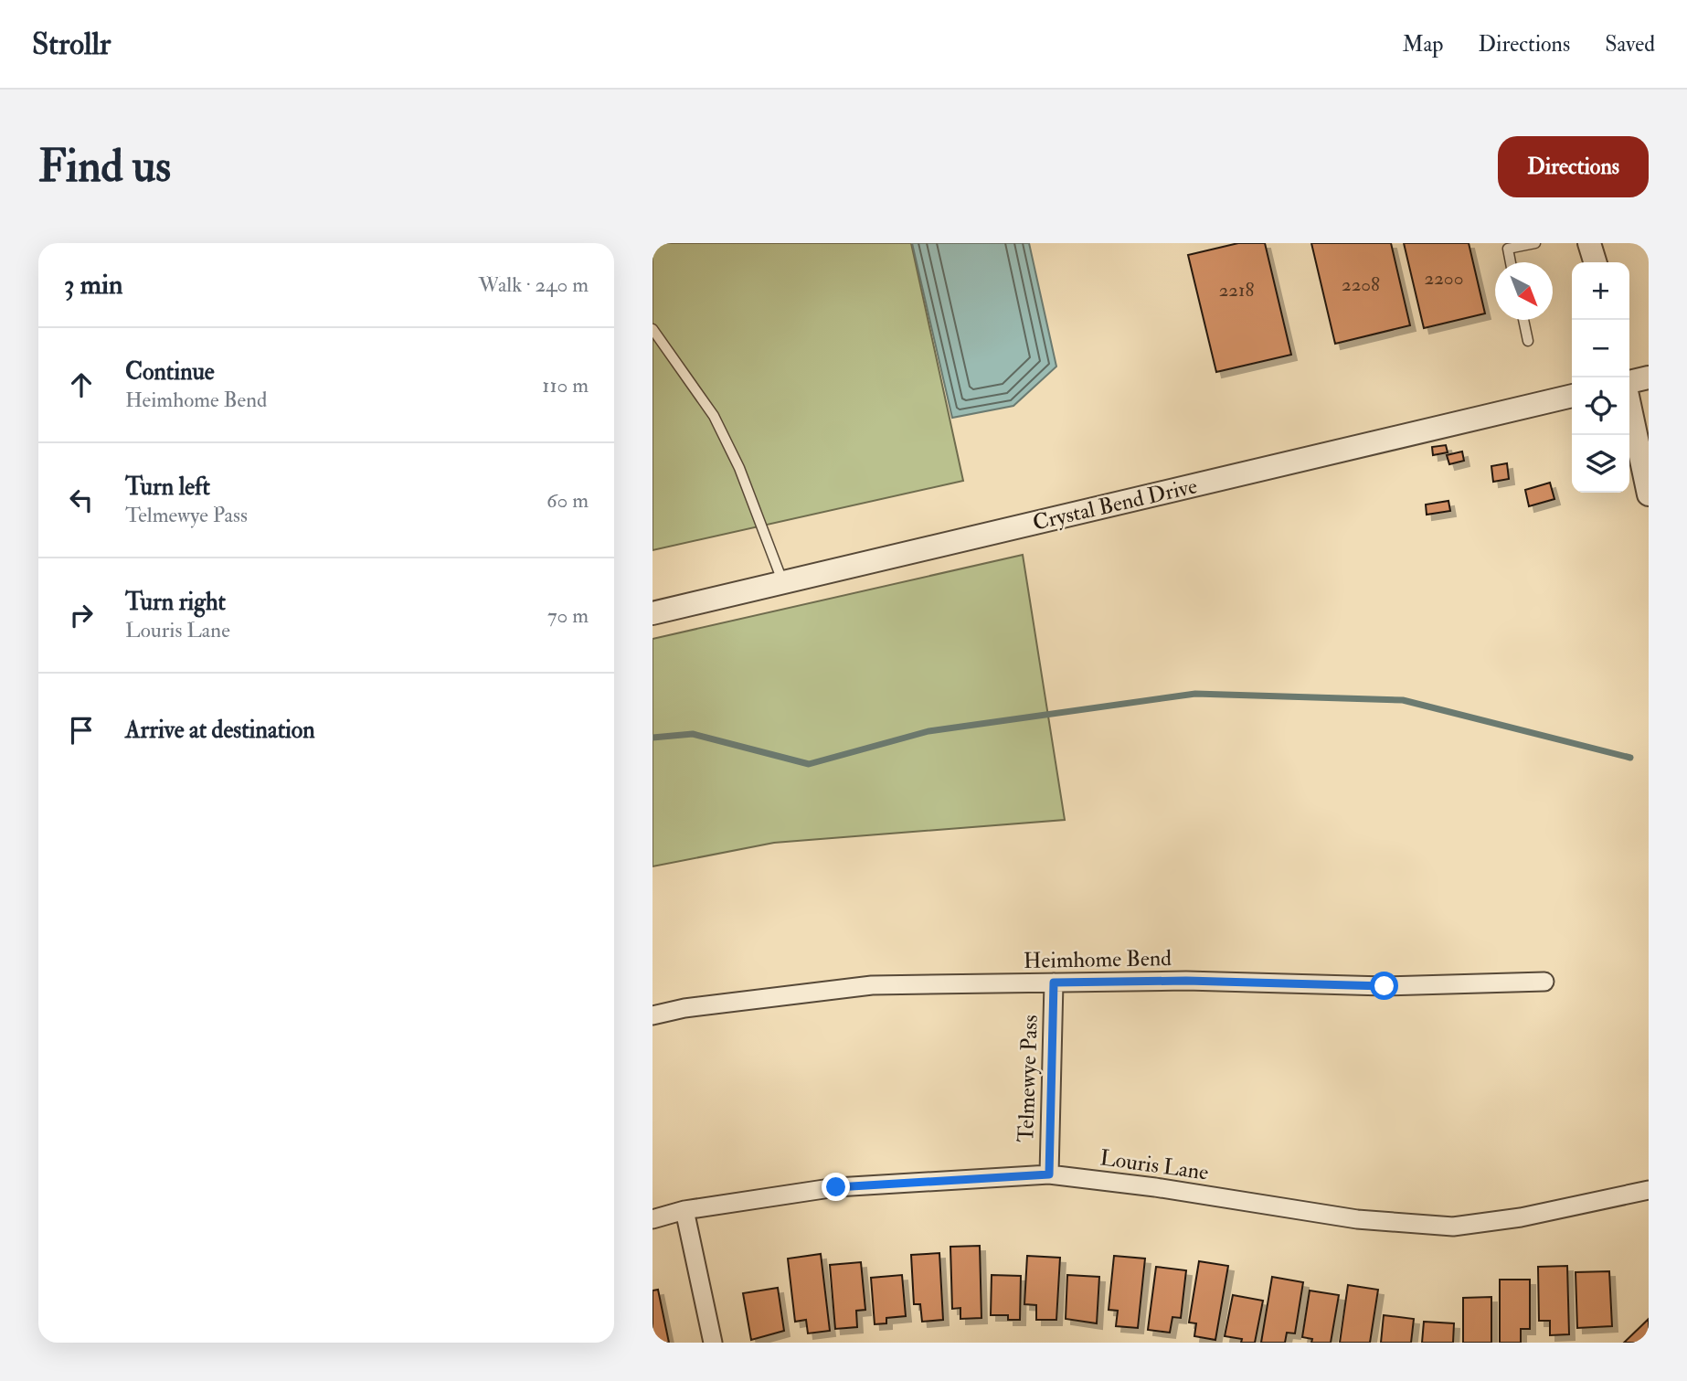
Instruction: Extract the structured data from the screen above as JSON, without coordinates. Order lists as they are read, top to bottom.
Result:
{
  "streets": {
    "street": [
      "Crystal Bend Drive",
      "Heimhome Bend",
      "Telmewye Pass",
      "Louris Lane"
    ]
  },
  "crossings": [
    ["Heimhome Bend", "Telmewye Pass"],
    ["Telmewye Pass", "Louris Lane"]
  ],
  "house_numbers": ["2200", "2208", "2218"],
  "north": "bottom right",
  "page": {
    "header": "Strollr",
    "nav": ["Map", "Directions", "Saved"],
    "buttons": "Directions",
    "title": "Find us",
    "heading": ["3 min", "Walk · 240 m"],
    "map_buttons": ["+", "−"],
    "list": [
      ["Continue", "Heimhome Bend", "110 m"],
      ["Turn left", "Telmewye Pass", "60 m"],
      ["Turn right", "Louris Lane", "70 m"],
      "Arrive at destination"
    ]
  }
}
